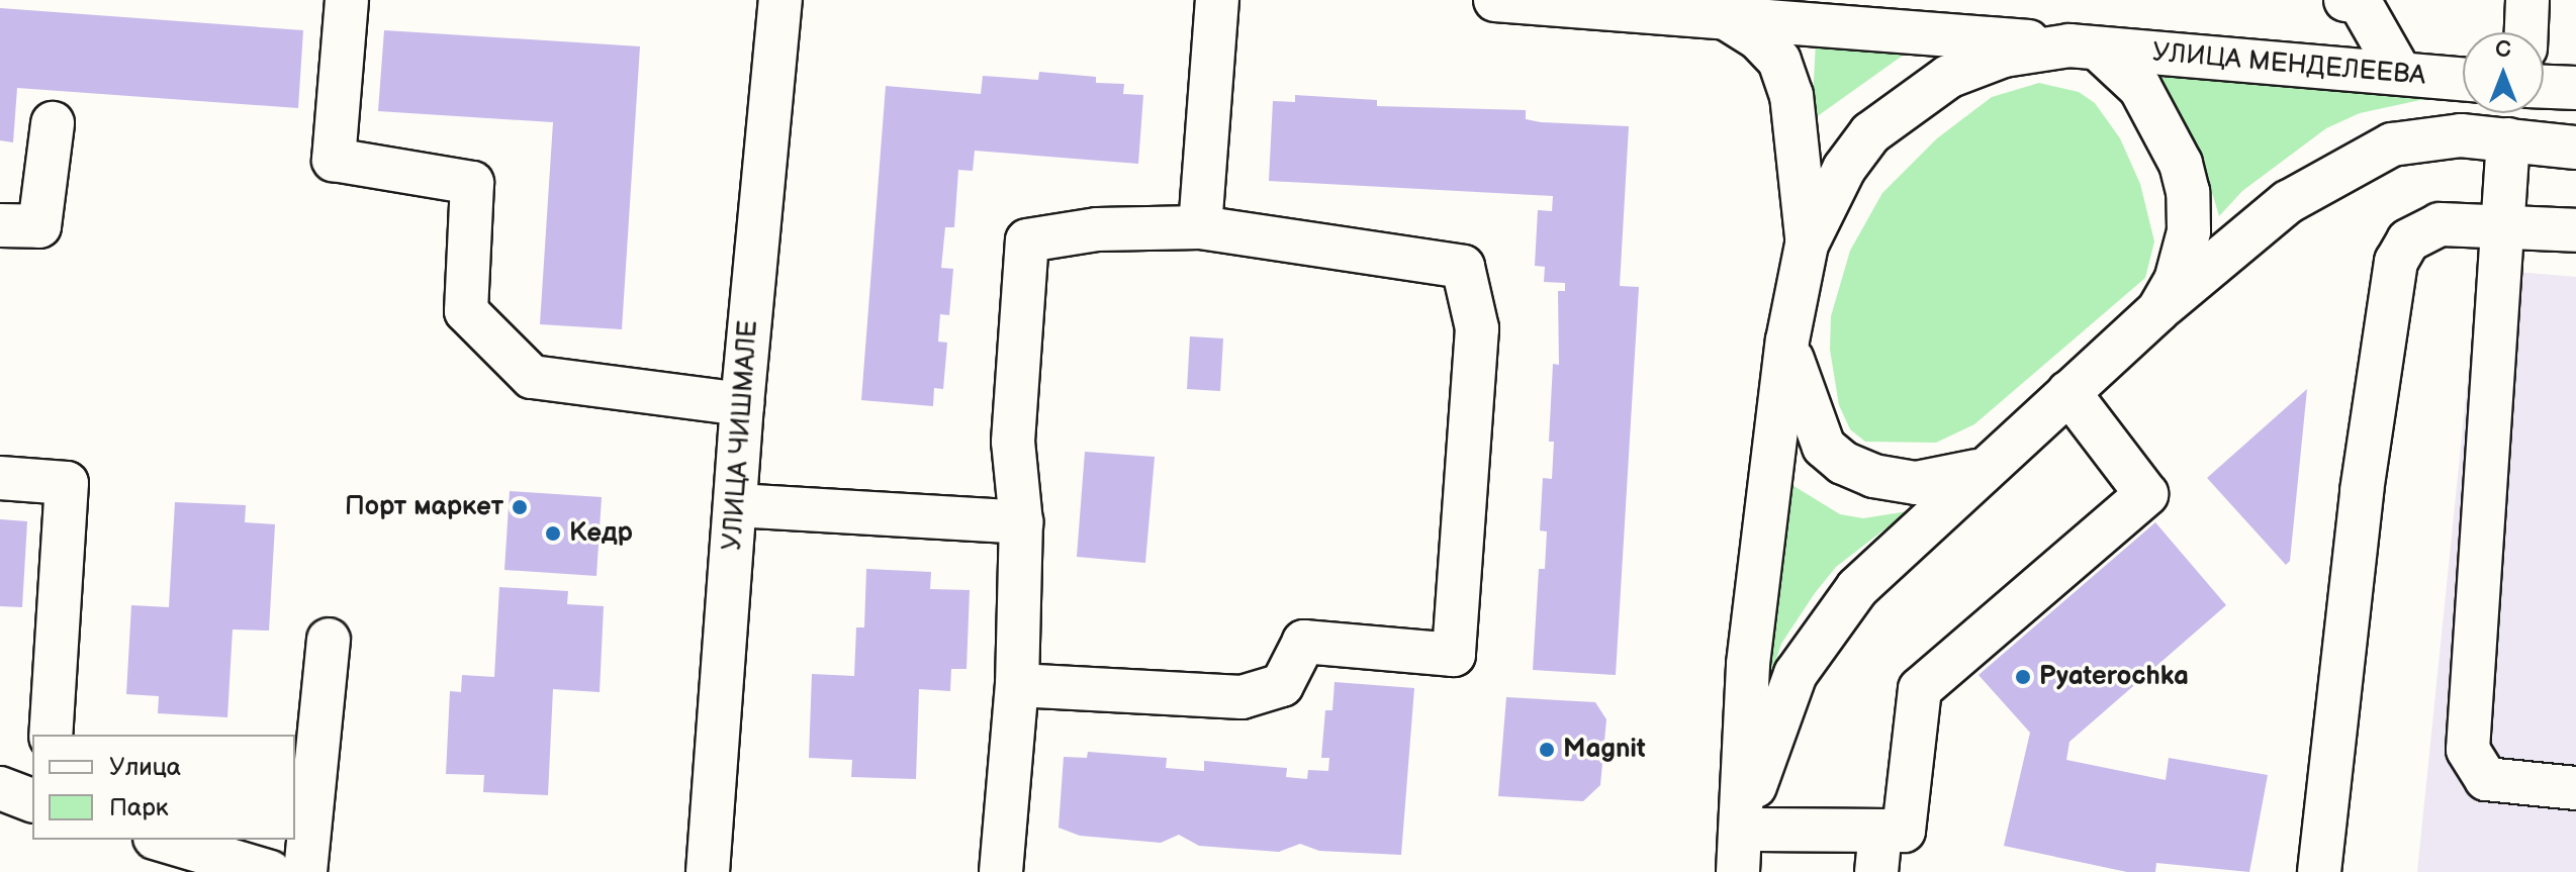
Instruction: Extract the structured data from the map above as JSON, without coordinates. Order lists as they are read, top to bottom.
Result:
{
  "streets": {
    "street": ["УЛИЦА МЕНДЕЛЕЕВА", "УЛИЦА ЧИШМАЛЕ"]
  },
  "places": [
    "Порт маркет",
    "Кедр",
    "Pyaterochka",
    "Magnit"
  ],
  "legend": ["Улица", "Парк"],
  "north": "top"
}
